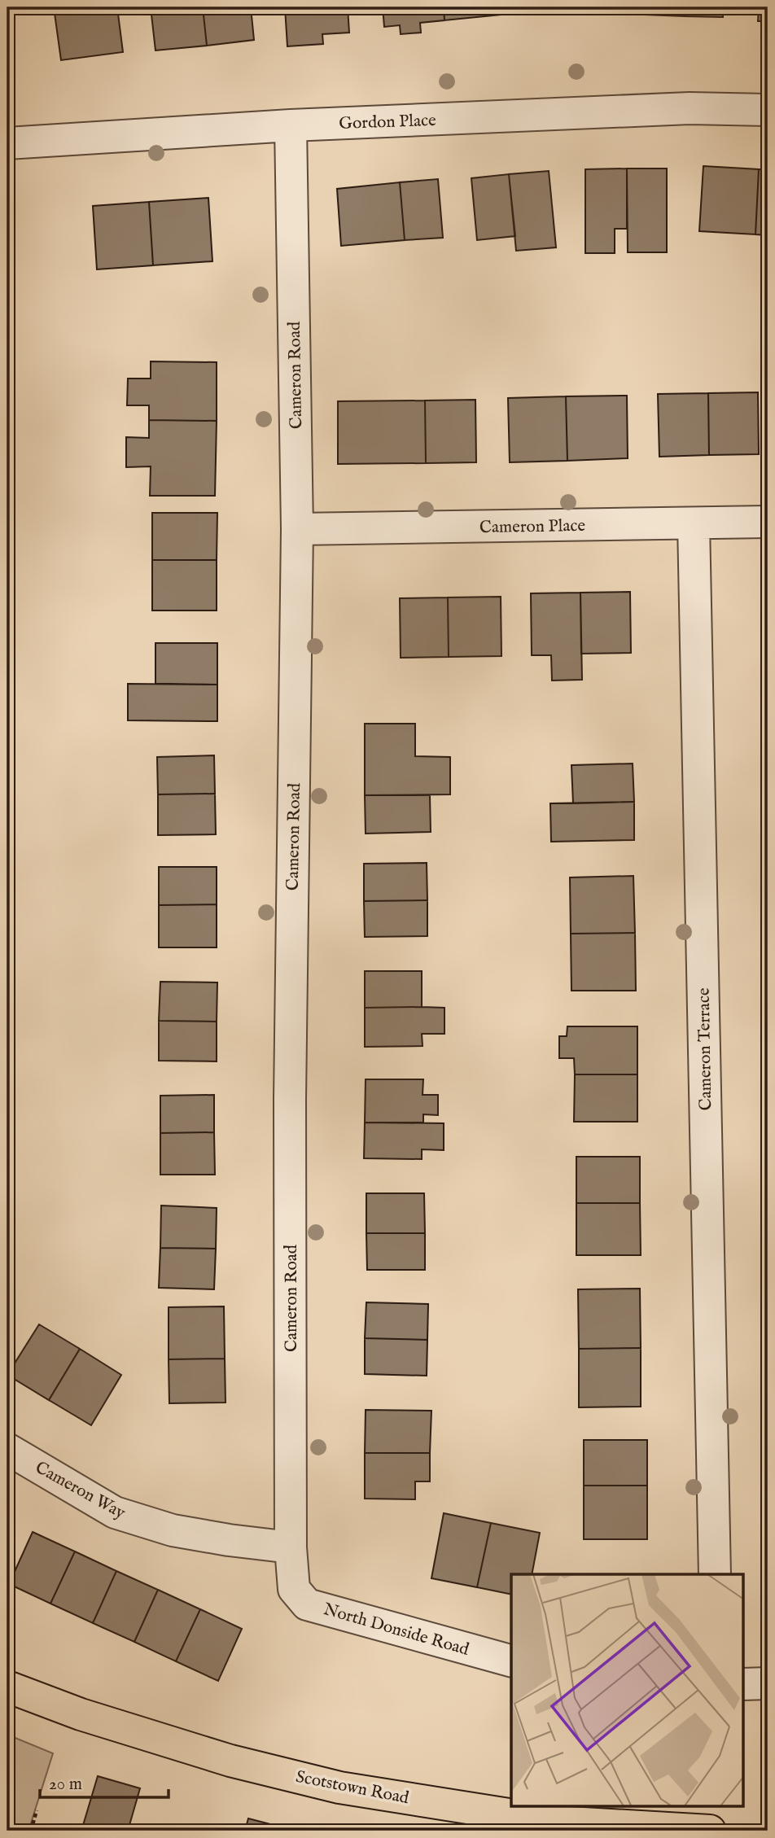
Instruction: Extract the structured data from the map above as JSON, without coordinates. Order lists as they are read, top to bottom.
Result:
{
  "streets": {
    "main road": ["Scotstown Road"],
    "street": [
      "Gordon Place",
      "Cameron Road",
      "Cameron Place",
      "Cameron Terrace",
      "Cameron Way",
      "North Donside Road"
    ]
  },
  "crossings": [
    ["Gordon Place", "Cameron Road"],
    ["Cameron Road", "Cameron Place"],
    ["Cameron Road", "Cameron Way"],
    ["Cameron Road", "North Donside Road"],
    ["Cameron Place", "Cameron Terrace"],
    ["Cameron Way", "North Donside Road"]
  ],
  "scale_bar": "20 m"
}
